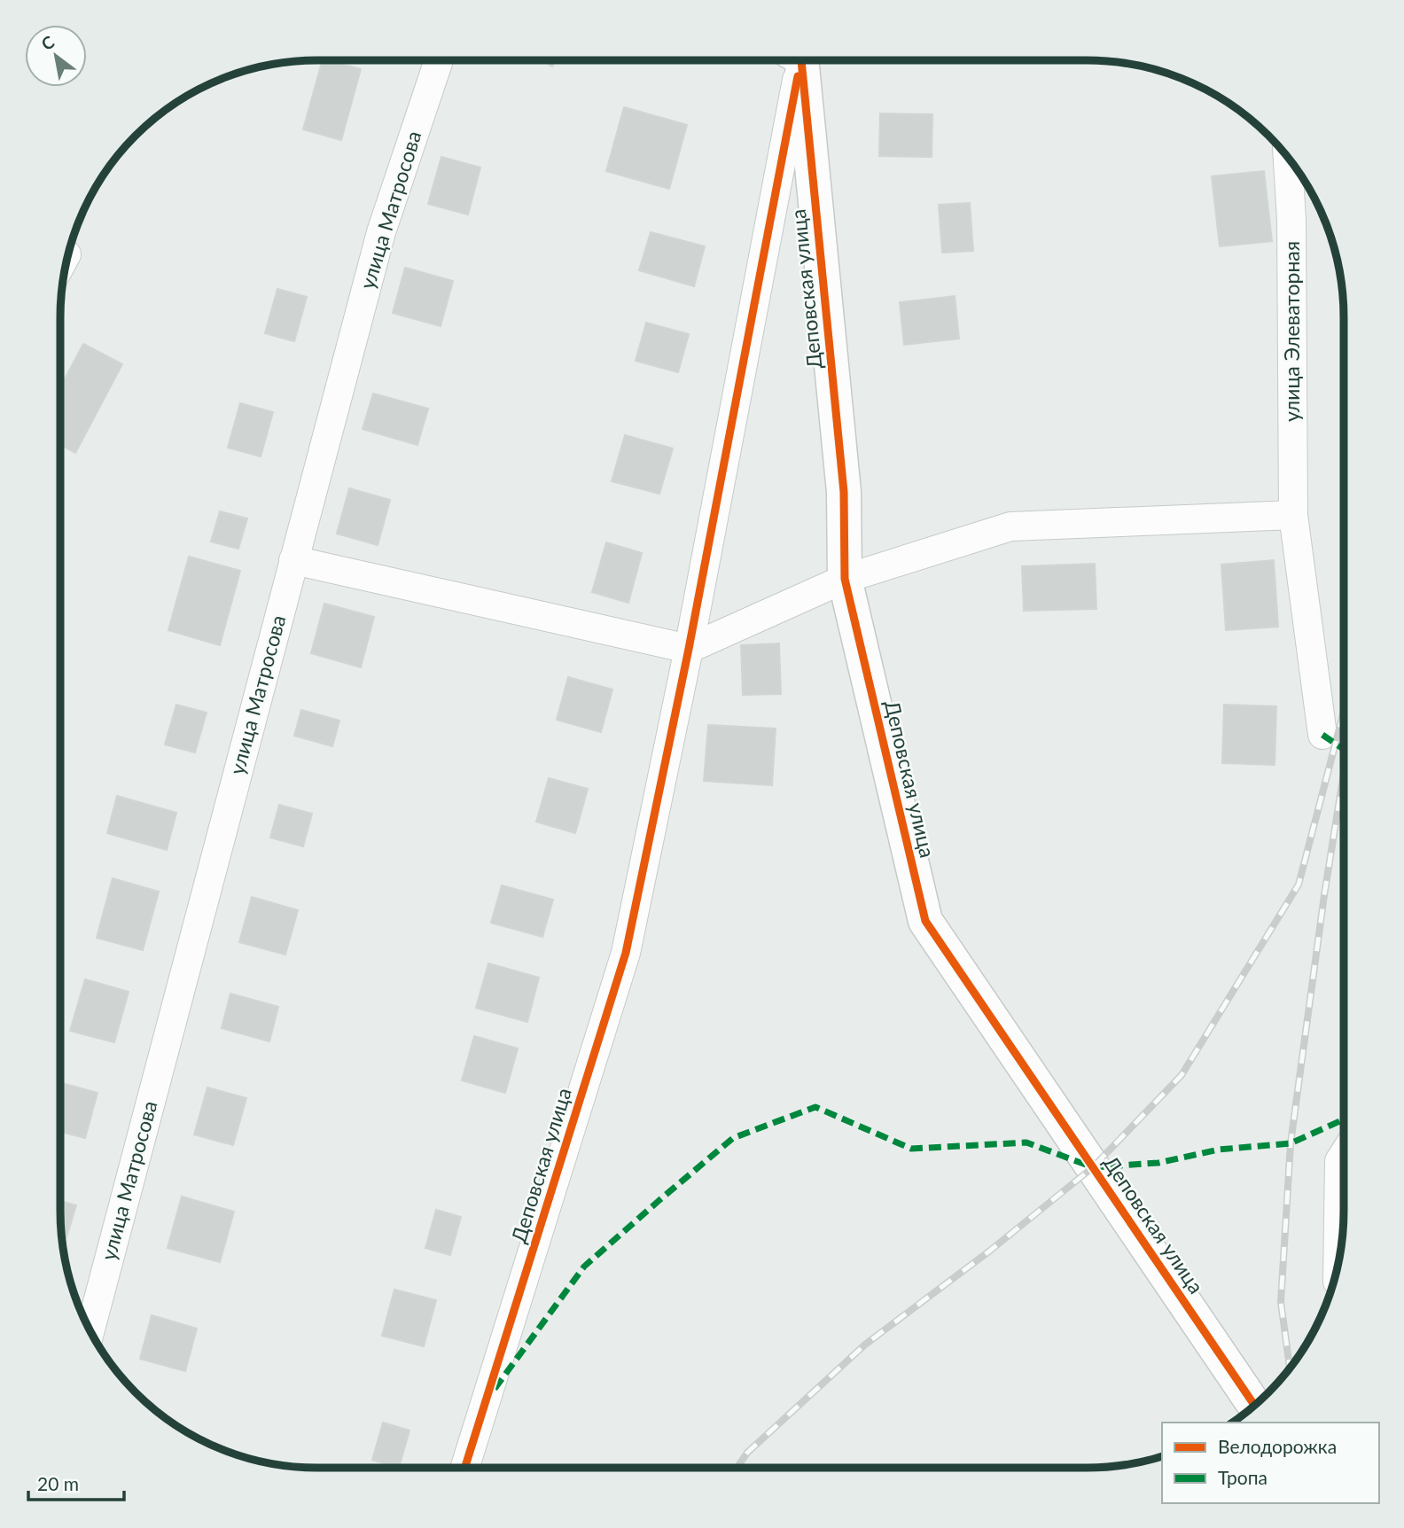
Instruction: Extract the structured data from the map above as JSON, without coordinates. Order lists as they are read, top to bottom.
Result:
{
  "streets": {
    "street": ["улица Матросова", "Деповская улица", "улица Элеваторная"]
  },
  "legend": ["Велодорожка", "Тропа"],
  "scale_bar": "20 m",
  "north": "top left"
}
